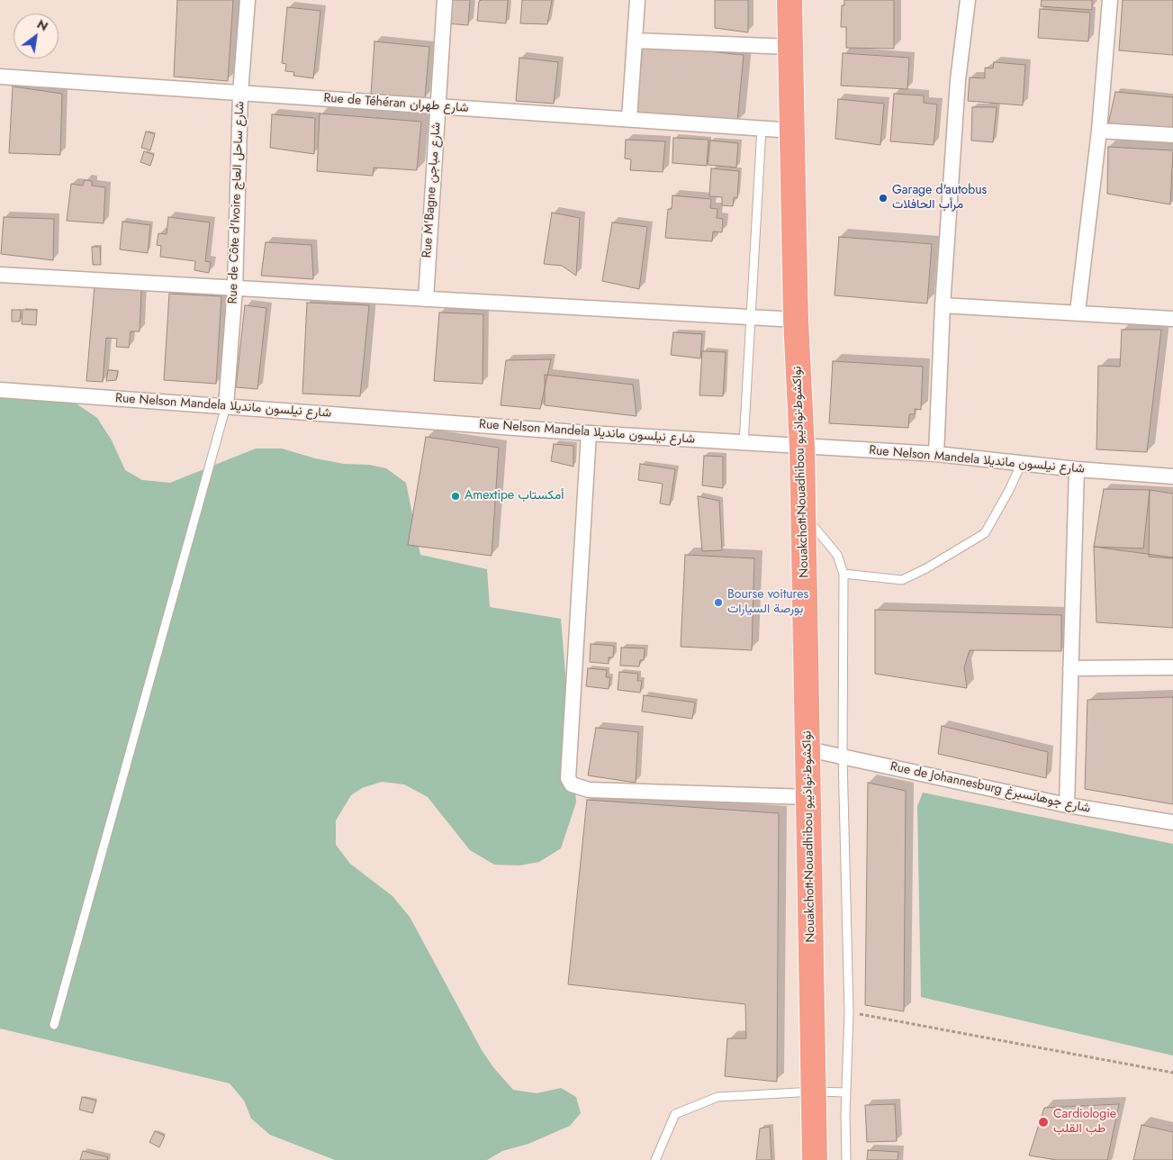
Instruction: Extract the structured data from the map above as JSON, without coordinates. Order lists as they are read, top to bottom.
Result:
{
  "streets": {
    "highway": ["Nouakchott-Nouadhibou نواكشوط-نواذيبو"],
    "street": [
      "Rue de Téhéran شارع طهران",
      "Rue M'Bagne شارع مباجن",
      "Rue de Côte d'Ivoire شارع ساحل العاج",
      "Rue Nelson Mandela شارع نيلسون مانديلا",
      "Rue de Johannesburg شارع جوهانسبرغ"
    ]
  },
  "crossings": [
    ["Rue de Téhéran شارع طهران", "Rue M'Bagne شارع مباجن"],
    ["Rue de Téhéran شارع طهران", "Rue de Côte d'Ivoire شارع ساحل العاج"],
    ["Rue de Téhéran شارع طهران", "Nouakchott-Nouadhibou نواكشوط-نواذيبو"],
    ["Rue de Côte d'Ivoire شارع ساحل العاج", "Rue Nelson Mandela شارع نيلسون مانديلا"],
    ["Rue Nelson Mandela شارع نيلسون مانديلا", "Nouakchott-Nouadhibou نواكشوط-نواذيبو"],
    ["Nouakchott-Nouadhibou نواكشوط-نواذيبو", "Rue de Johannesburg شارع جوهانسبرغ"]
  ],
  "places": [
    "Garage d'autobus مرأب الحافلات",
    "Amextipe أمكستاب",
    "Bourse voitures بورصة السيارات",
    "Cardiologie طب القلب"
  ],
  "north": "top right"
}
